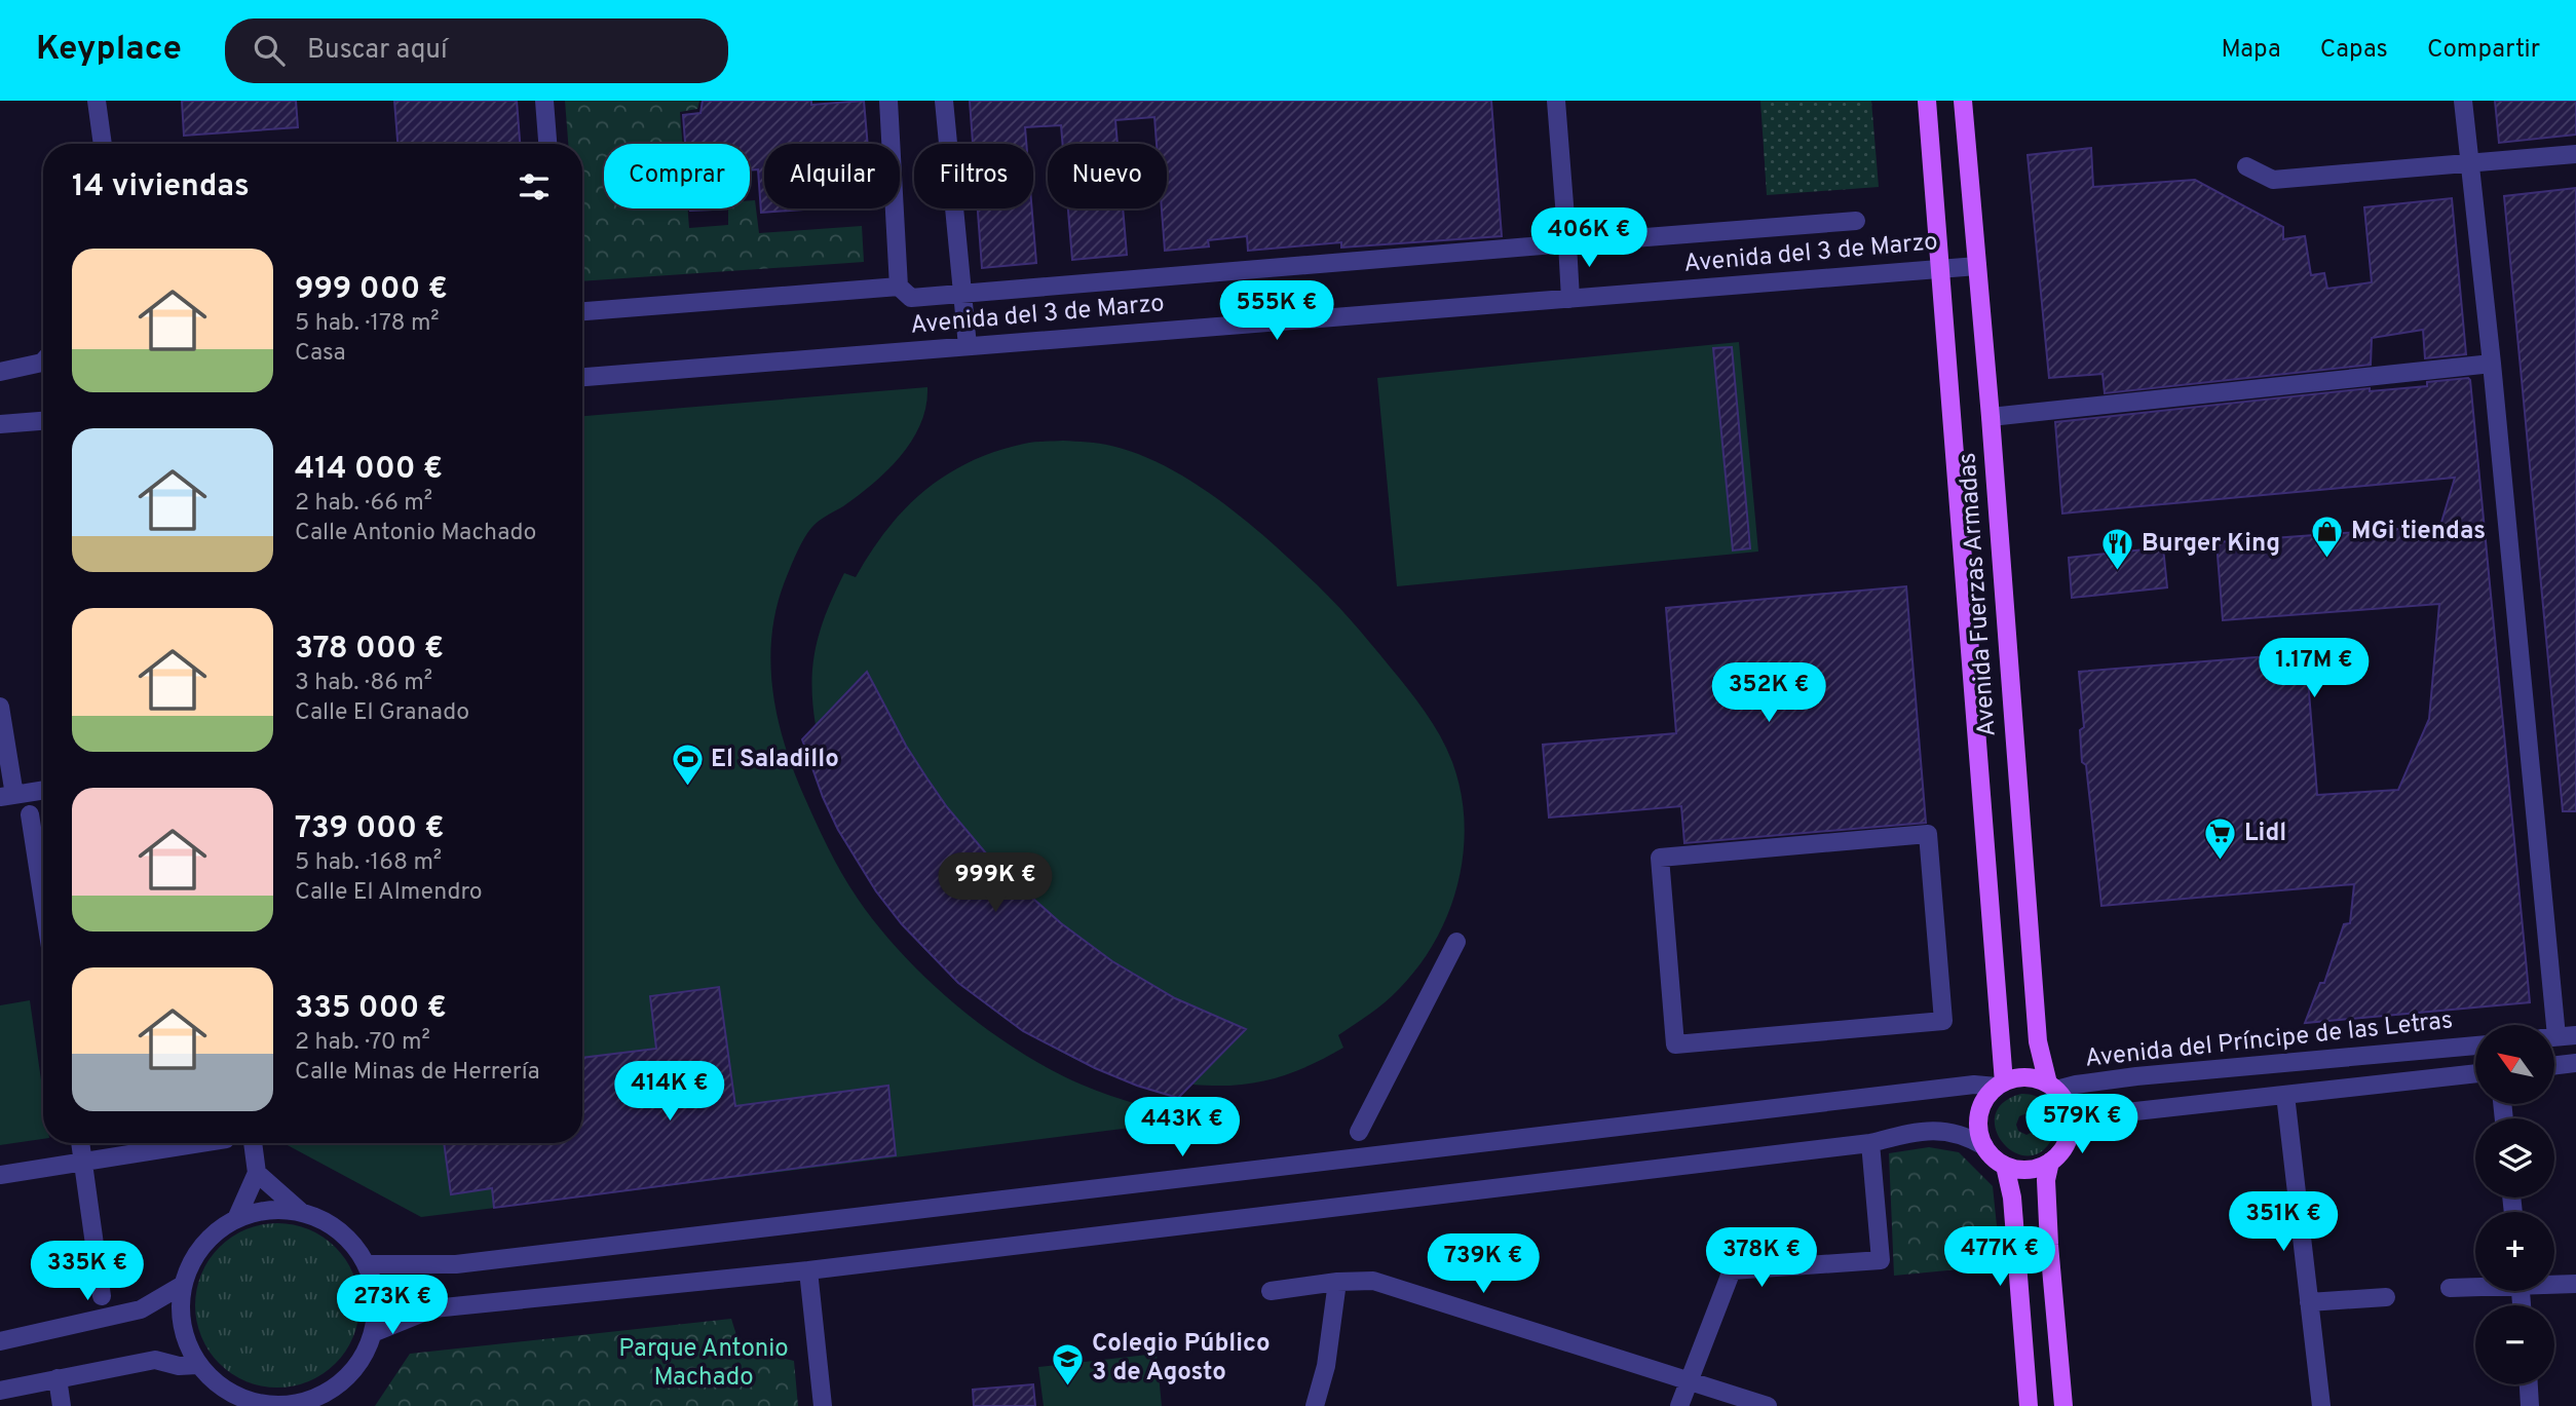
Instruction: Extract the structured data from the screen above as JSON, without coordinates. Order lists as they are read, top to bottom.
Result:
{
  "streets": {
    "main road": ["Avenida Fuerzas Armadas"],
    "street": ["Avenida del 3 de Marzo", "Avenida del Príncipe de las Letras"]
  },
  "crossings": [
    ["Avenida del 3 de Marzo", "Avenida Fuerzas Armadas"],
    ["Avenida Fuerzas Armadas", "Avenida del Príncipe de las Letras"]
  ],
  "parks": ["Parque Antonio Machado"],
  "places": {
    "shop": ["MGi tiendas"],
    "restaurant": ["Burger King"],
    "sports": ["El Saladillo"],
    "supermarket": ["Lidl"],
    "school or university": ["Colegio Público 3 de Agosto"]
  },
  "north": "top left",
  "page": {
    "header": "Keyplace",
    "search": "Buscar aquí",
    "nav": ["Mapa", "Capas", "Compartir"],
    "chip": [
      "Comprar",
      "Alquilar",
      "Filtros",
      "Nuevo"
    ],
    "heading": "14 viviendas",
    "price": [
      "406K €",
      "555K €",
      "1.17M €",
      "352K €",
      "999K €",
      "414K €",
      "579K €",
      "443K €",
      "351K €",
      "477K €",
      "378K €",
      "739K €",
      "335K €",
      "273K €"
    ],
    "list": [
      {
        "name": "999 000 €",
        "note": "5 hab. · 178 m² · Casa"
      },
      {
        "name": "414 000 €",
        "note": "2 hab. · 66 m² · Calle Antonio Machado"
      },
      {
        "name": "378 000 €",
        "note": "3 hab. · 86 m² · Calle El Granado"
      },
      {
        "name": "739 000 €",
        "note": "5 hab. · 168 m² · Calle El Almendro"
      },
      {
        "name": "335 000 €",
        "note": "2 hab. · 70 m² · Calle Minas de Herrería"
      }
    ],
    "map_buttons": ["+", "−"]
  }
}
